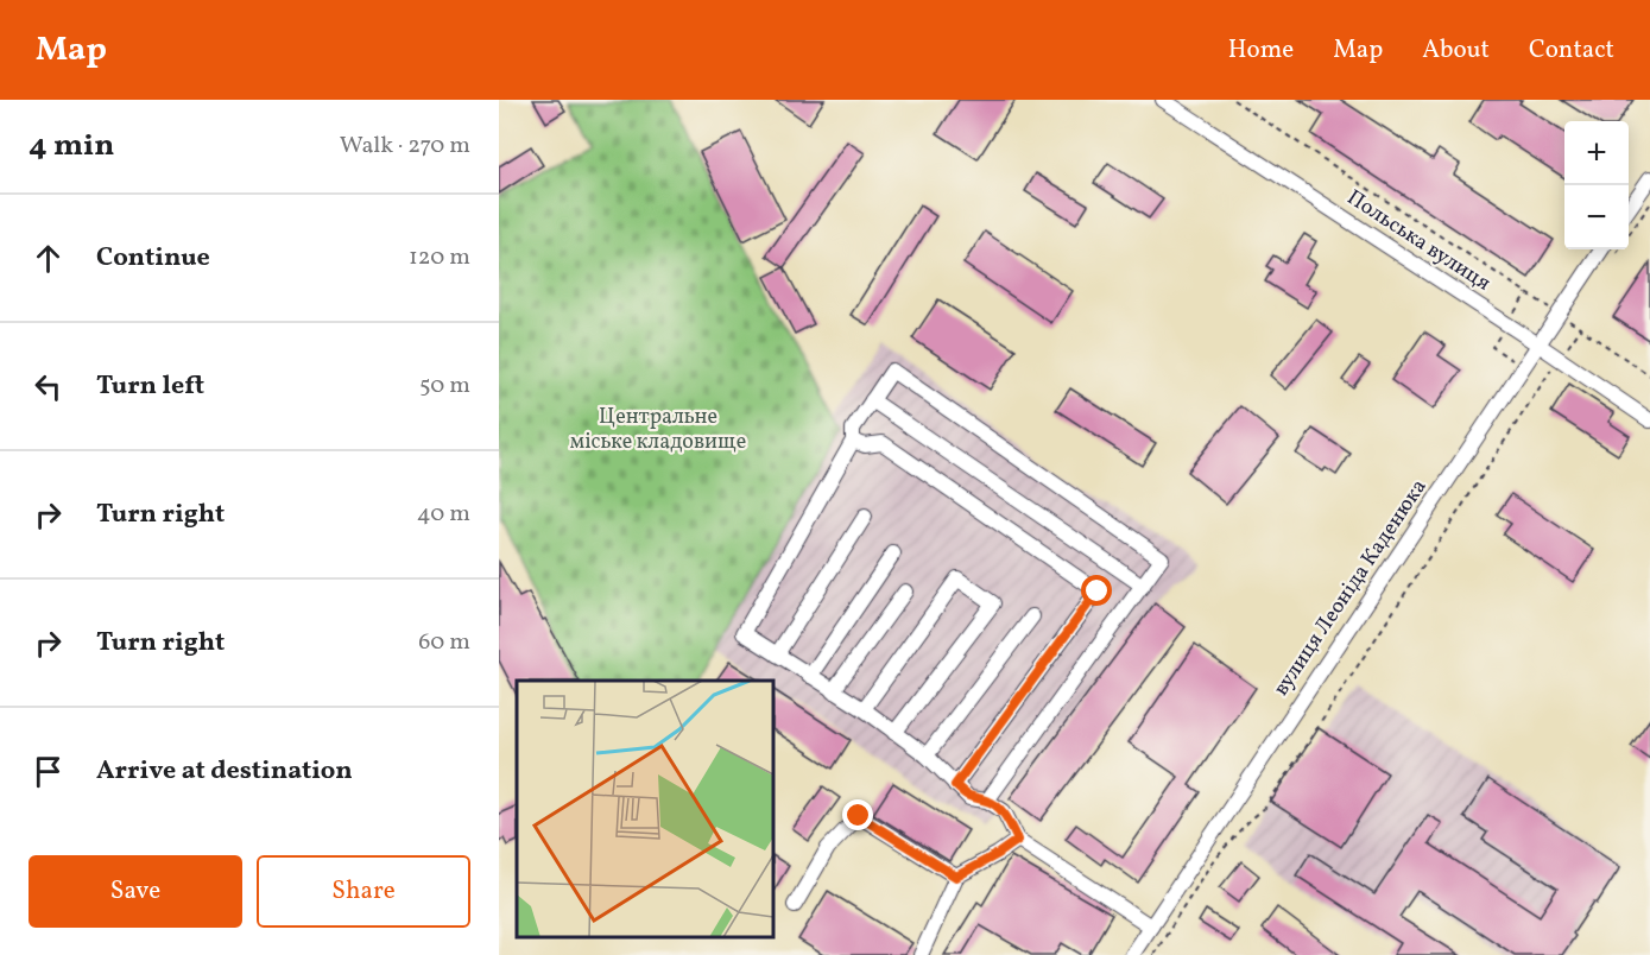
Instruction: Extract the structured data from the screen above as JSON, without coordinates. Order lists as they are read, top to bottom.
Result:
{
  "streets": {
    "street": ["Польська вулиця", "вулиця Леоніда Каденюка"]
  },
  "crossings": [
    ["Польська вулиця", "вулиця Леоніда Каденюка"]
  ],
  "parks": ["Центральне міське кладовище"],
  "page": {
    "header": "Map",
    "nav": [
      "Home",
      "Map",
      "About",
      "Contact"
    ],
    "heading": ["4 min", "Walk · 270 m"],
    "map_buttons": ["+", "−"],
    "list": [
      ["Continue", "120 m"],
      ["Turn left", "50 m"],
      ["Turn right", "40 m"],
      ["Turn right", "60 m"],
      "Arrive at destination"
    ],
    "buttons": ["Save", "Share"]
  }
}
